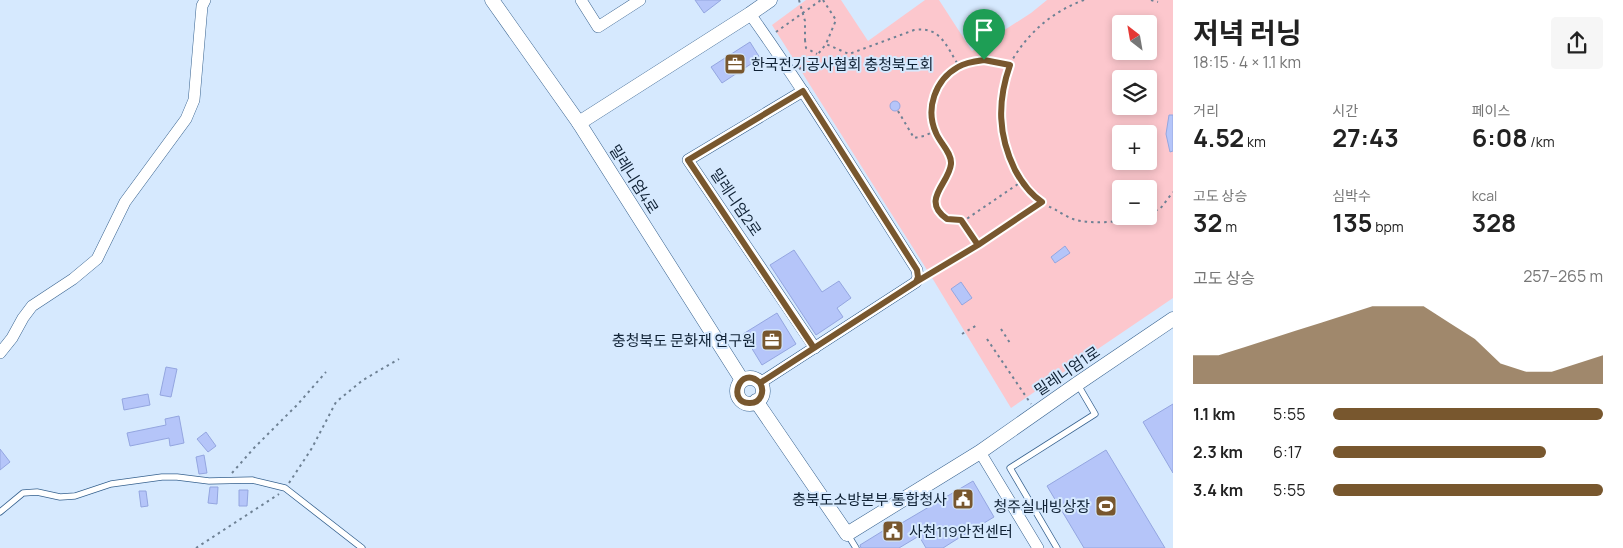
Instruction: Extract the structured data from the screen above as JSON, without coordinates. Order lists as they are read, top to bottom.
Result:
{
  "streets": {
    "street": ["밀레니엄4로", "밀레니엄2로", "밀레니엄1로"]
  },
  "places": {
    "office": ["한국전기공사협회 충청북도회", "충청북도 문화재 연구원"],
    "public building": ["충북도소방본부 통합청사", "사천119안전센터"],
    "sports": ["청주실내빙상장"]
  },
  "north": "top left",
  "page": {
    "heading": ["저녁 러닝", "18:15 · 4 × 1.1 km"],
    "map_buttons": ["+", "−"],
    "stats": [
      ["거리", "4.52 km"],
      ["시간", "27:43"],
      ["페이스", "6:08 /km"],
      ["고도 상승", "32 m"],
      ["심박수", "135 bpm"],
      ["kcal", "328"]
    ],
    "chart": ["고도 상승", "257–265 m"],
    "list": [
      {
        "name": "1.1 km",
        "note": "5:55"
      },
      {
        "name": "2.3 km",
        "note": "6:17"
      },
      {
        "name": "3.4 km",
        "note": "5:55"
      }
    ]
  }
}
